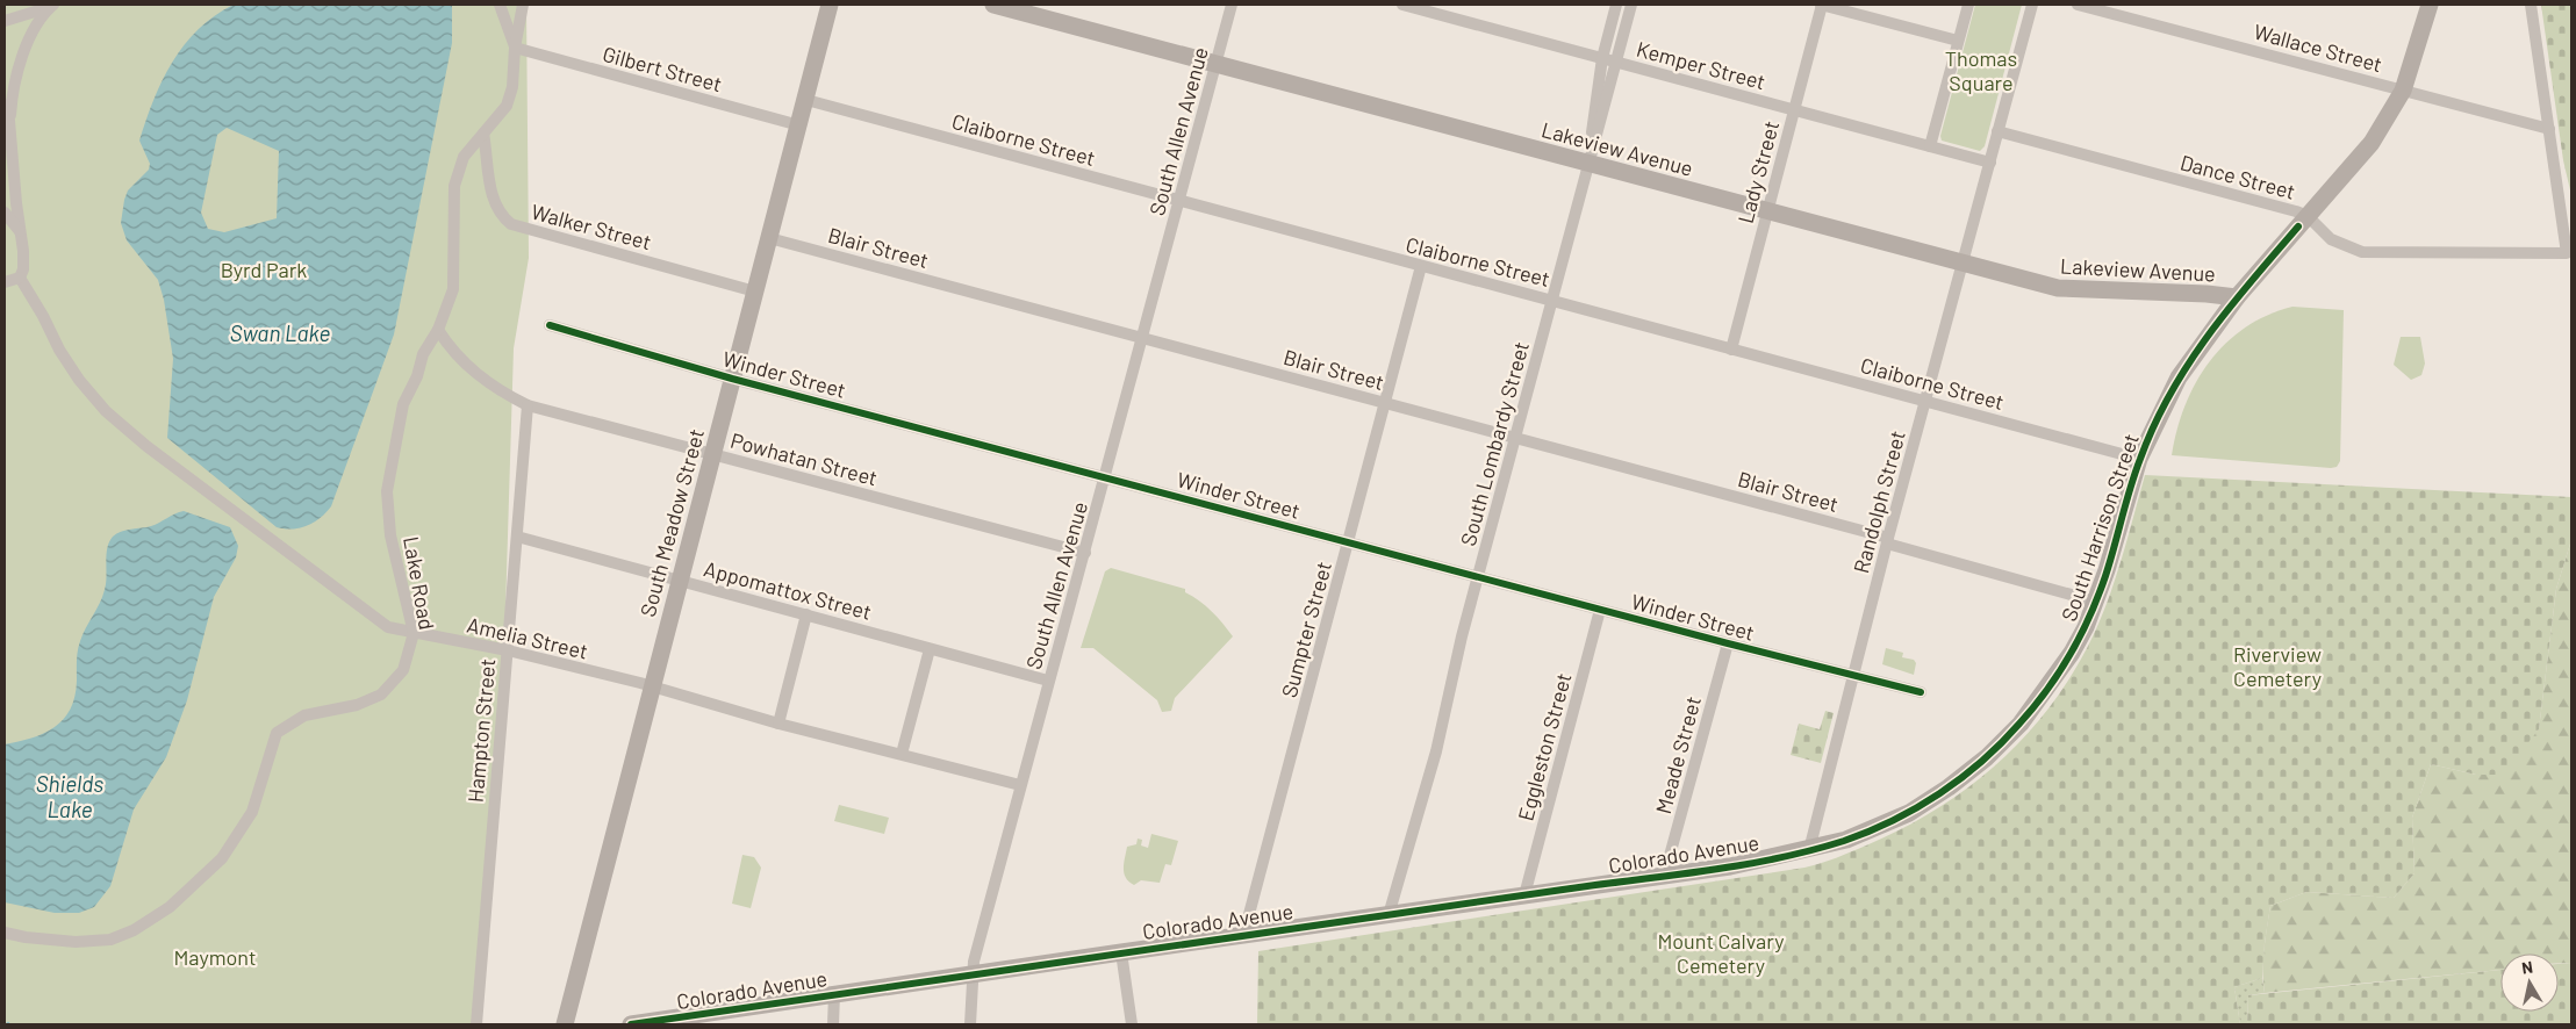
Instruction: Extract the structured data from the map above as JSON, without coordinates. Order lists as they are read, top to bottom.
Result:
{
  "streets": {
    "street": [
      "Wallace Street",
      "Kemper Street",
      "Gilbert Street",
      "South Allen Avenue",
      "Claiborne Street",
      "Lakeview Avenue",
      "Lady Street",
      "Dance Street",
      "Walker Street",
      "Blair Street",
      "Winder Street",
      "South Lombardy Street",
      "Powhatan Street",
      "Randolph Street",
      "South Meadow Street",
      "South Harrison Street",
      "Lake Road",
      "Appomattox Street",
      "Sumpter Street",
      "Amelia Street",
      "Hampton Street",
      "Eggleston Street",
      "Meade Street",
      "Colorado Avenue"
    ]
  },
  "crossings": [
    ["Wallace Street", "Dance Street"],
    ["Wallace Street", "South Harrison Street"],
    ["Kemper Street", "Lady Street"],
    ["Kemper Street", "South Lombardy Street"],
    ["Kemper Street", "Randolph Street"],
    ["Gilbert Street", "South Meadow Street"],
    ["Gilbert Street", "Lake Road"],
    ["South Allen Avenue", "Claiborne Street"],
    ["South Allen Avenue", "Lakeview Avenue"],
    ["South Allen Avenue", "Blair Street"],
    ["South Allen Avenue", "Winder Street"],
    ["South Allen Avenue", "Powhatan Street"],
    ["South Allen Avenue", "Appomattox Street"],
    ["South Allen Avenue", "Amelia Street"],
    ["South Allen Avenue", "Colorado Avenue"],
    ["Claiborne Street", "Lady Street"],
    ["Claiborne Street", "South Lombardy Street"],
    ["Claiborne Street", "Randolph Street"],
    ["Claiborne Street", "South Meadow Street"],
    ["Claiborne Street", "South Harrison Street"],
    ["Claiborne Street", "Sumpter Street"],
    ["Lakeview Avenue", "Lady Street"],
    ["Lakeview Avenue", "South Lombardy Street"],
    ["Lakeview Avenue", "Randolph Street"],
    ["Lakeview Avenue", "South Harrison Street"],
    ["Dance Street", "Randolph Street"],
    ["Dance Street", "South Harrison Street"],
    ["Walker Street", "South Meadow Street"],
    ["Walker Street", "Lake Road"],
    ["Blair Street", "South Lombardy Street"],
    ["Blair Street", "Randolph Street"],
    ["Blair Street", "South Meadow Street"],
    ["Blair Street", "South Harrison Street"],
    ["Blair Street", "Sumpter Street"],
    ["Winder Street", "South Lombardy Street"],
    ["Winder Street", "Randolph Street"],
    ["Winder Street", "South Meadow Street"],
    ["Winder Street", "Sumpter Street"],
    ["Winder Street", "Eggleston Street"],
    ["Winder Street", "Meade Street"],
    ["South Lombardy Street", "Colorado Avenue"],
    ["Powhatan Street", "South Meadow Street"],
    ["Powhatan Street", "Lake Road"],
    ["Powhatan Street", "Hampton Street"],
    ["Randolph Street", "South Harrison Street"],
    ["Randolph Street", "Colorado Avenue"],
    ["South Meadow Street", "Appomattox Street"],
    ["South Meadow Street", "Amelia Street"],
    ["South Harrison Street", "Colorado Avenue"],
    ["Lake Road", "Amelia Street"],
    ["Appomattox Street", "Hampton Street"],
    ["Sumpter Street", "Colorado Avenue"],
    ["Amelia Street", "Hampton Street"],
    ["Eggleston Street", "Colorado Avenue"],
    ["Meade Street", "Colorado Avenue"]
  ],
  "water": ["Swan Lake", "Shields Lake"],
  "parks": [
    "Thomas Square",
    "Byrd Park",
    "Riverview Cemetery",
    "Mount Calvary Cemetery",
    "Maymont"
  ],
  "north": "top"
}
